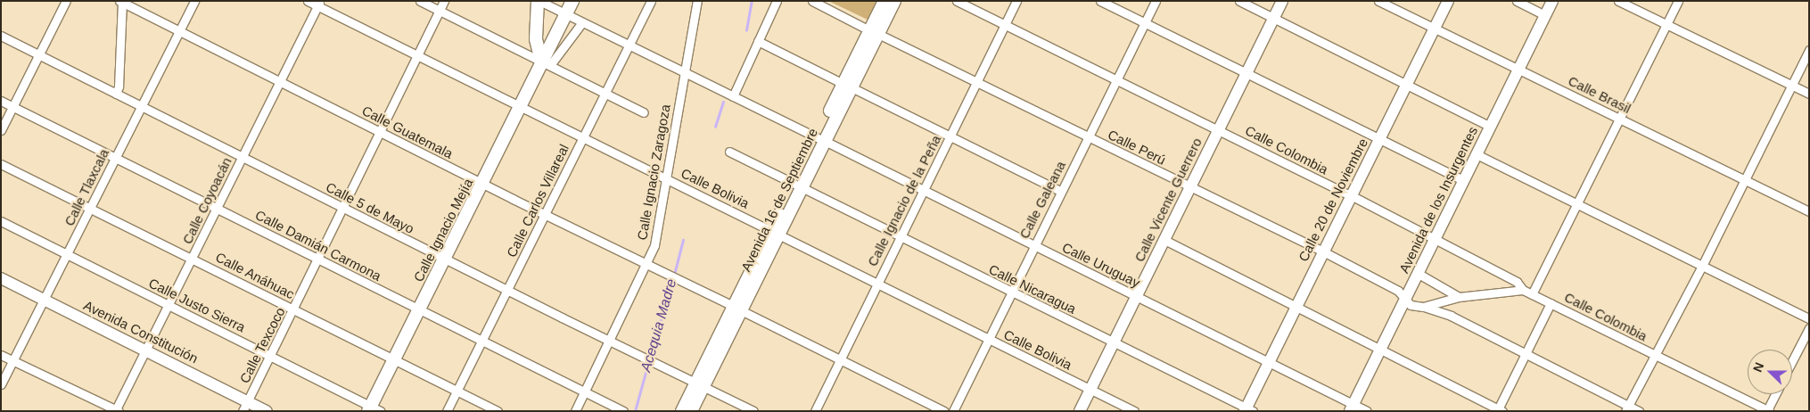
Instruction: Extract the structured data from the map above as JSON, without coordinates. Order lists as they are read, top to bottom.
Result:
{
  "streets": {
    "main road": [
      "Avenida 16 de Septiembre",
      "Calle Vicente Guerrero",
      "Calle 20 de Noviembre",
      "Avenida de los Insurgentes",
      "Calle Ignacio Mejía",
      "Avenida Constitución"
    ],
    "street": [
      "Calle Brasil",
      "Calle Guatemala",
      "Calle Perú",
      "Calle Colombia",
      "Calle Ignacio Zaragoza",
      "Calle Tlaxcala",
      "Calle Bolivia",
      "Calle Galeana",
      "Calle Coyoacán",
      "Calle Carlos Villareal",
      "Calle Ignacio de la Peña",
      "Calle 5 de Mayo",
      "Calle Damián Carmona",
      "Calle Uruguay",
      "Calle Anáhuac",
      "Calle Nicaragua",
      "Calle Justo Sierra",
      "Calle Texcoco"
    ]
  },
  "crossings": [
    ["Calle Brasil", "Calle 20 de Noviembre"],
    ["Calle Brasil", "Avenida de los Insurgentes"],
    ["Calle Guatemala", "Calle Ignacio Zaragoza"],
    ["Calle Guatemala", "Calle Tlaxcala"],
    ["Calle Guatemala", "Avenida 16 de Septiembre"],
    ["Calle Guatemala", "Calle Coyoacán"],
    ["Calle Guatemala", "Calle Carlos Villareal"],
    ["Calle Guatemala", "Calle Ignacio de la Peña"],
    ["Calle Guatemala", "Calle Ignacio Mejía"],
    ["Calle Guatemala", "Calle Texcoco"],
    ["Calle Perú", "Avenida 16 de Septiembre"],
    ["Calle Perú", "Calle Galeana"],
    ["Calle Perú", "Calle Vicente Guerrero"],
    ["Calle Perú", "Calle 20 de Noviembre"],
    ["Calle Perú", "Avenida de los Insurgentes"],
    ["Calle Perú", "Calle Ignacio de la Peña"],
    ["Calle Colombia", "Calle Galeana"],
    ["Calle Colombia", "Calle Vicente Guerrero"],
    ["Calle Colombia", "Calle 20 de Noviembre"],
    ["Calle Colombia", "Avenida de los Insurgentes"],
    ["Calle Colombia", "Calle Ignacio de la Peña"],
    ["Calle Ignacio Zaragoza", "Calle Bolivia"],
    ["Calle Ignacio Zaragoza", "Calle 5 de Mayo"],
    ["Calle Ignacio Zaragoza", "Calle Damián Carmona"],
    ["Calle Ignacio Zaragoza", "Calle Uruguay"],
    ["Calle Tlaxcala", "Calle 5 de Mayo"],
    ["Calle Tlaxcala", "Calle Damián Carmona"],
    ["Calle Tlaxcala", "Calle Anáhuac"],
    ["Calle Tlaxcala", "Calle Justo Sierra"],
    ["Calle Tlaxcala", "Avenida Constitución"],
    ["Calle Bolivia", "Avenida 16 de Septiembre"],
    ["Calle Bolivia", "Calle Galeana"],
    ["Calle Bolivia", "Calle Vicente Guerrero"],
    ["Calle Bolivia", "Calle Coyoacán"],
    ["Calle Bolivia", "Calle Carlos Villareal"],
    ["Calle Bolivia", "Calle Ignacio de la Peña"],
    ["Calle Bolivia", "Calle Ignacio Mejía"],
    ["Calle Bolivia", "Calle Texcoco"],
    ["Avenida 16 de Septiembre", "Calle 5 de Mayo"],
    ["Avenida 16 de Septiembre", "Calle Uruguay"],
    ["Avenida 16 de Septiembre", "Calle Nicaragua"],
    ["Calle Galeana", "Calle Uruguay"],
    ["Calle Galeana", "Calle Nicaragua"],
    ["Calle Vicente Guerrero", "Calle Uruguay"],
    ["Calle Vicente Guerrero", "Calle Nicaragua"],
    ["Calle 20 de Noviembre", "Calle Uruguay"],
    ["Calle 20 de Noviembre", "Calle Nicaragua"],
    ["Avenida de los Insurgentes", "Calle Uruguay"],
    ["Calle Coyoacán", "Calle 5 de Mayo"],
    ["Calle Coyoacán", "Calle Damián Carmona"],
    ["Calle Coyoacán", "Calle Anáhuac"],
    ["Calle Coyoacán", "Calle Justo Sierra"],
    ["Calle Coyoacán", "Avenida Constitución"],
    ["Calle Carlos Villareal", "Calle 5 de Mayo"],
    ["Calle Carlos Villareal", "Calle Damián Carmona"],
    ["Calle Carlos Villareal", "Calle Uruguay"],
    ["Calle Carlos Villareal", "Calle Anáhuac"],
    ["Calle Ignacio de la Peña", "Calle Uruguay"],
    ["Calle Ignacio de la Peña", "Calle Nicaragua"],
    ["Calle 5 de Mayo", "Calle Ignacio Mejía"],
    ["Calle 5 de Mayo", "Calle Texcoco"],
    ["Calle Ignacio Mejía", "Calle Damián Carmona"],
    ["Calle Ignacio Mejía", "Calle Uruguay"],
    ["Calle Ignacio Mejía", "Calle Anáhuac"],
    ["Calle Ignacio Mejía", "Calle Justo Sierra"],
    ["Calle Damián Carmona", "Calle Texcoco"],
    ["Calle Anáhuac", "Calle Texcoco"],
    ["Calle Justo Sierra", "Calle Texcoco"],
    ["Avenida Constitución", "Calle Texcoco"]
  ],
  "water": ["Acequia Madre"],
  "north": "left"
}
